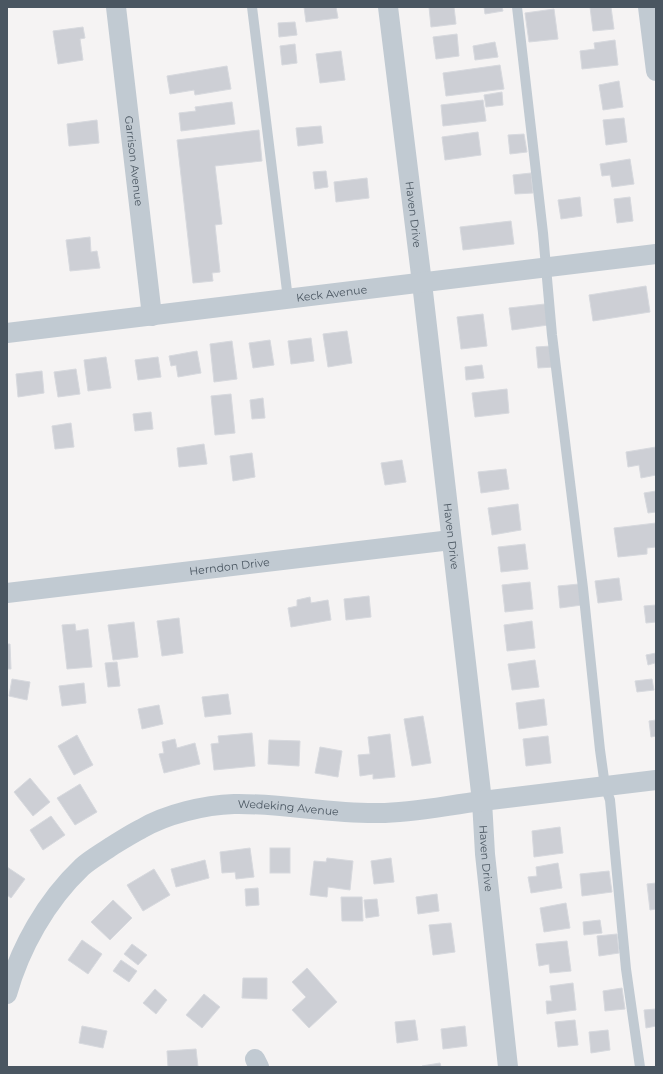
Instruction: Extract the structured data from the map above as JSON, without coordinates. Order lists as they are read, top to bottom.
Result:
{
  "streets": {
    "street": [
      "Garrison Avenue",
      "Haven Drive",
      "Keck Avenue",
      "Herndon Drive",
      "Wedeking Avenue"
    ]
  },
  "crossings": [
    ["Garrison Avenue", "Keck Avenue"],
    ["Haven Drive", "Keck Avenue"],
    ["Haven Drive", "Herndon Drive"],
    ["Haven Drive", "Wedeking Avenue"]
  ]
}
